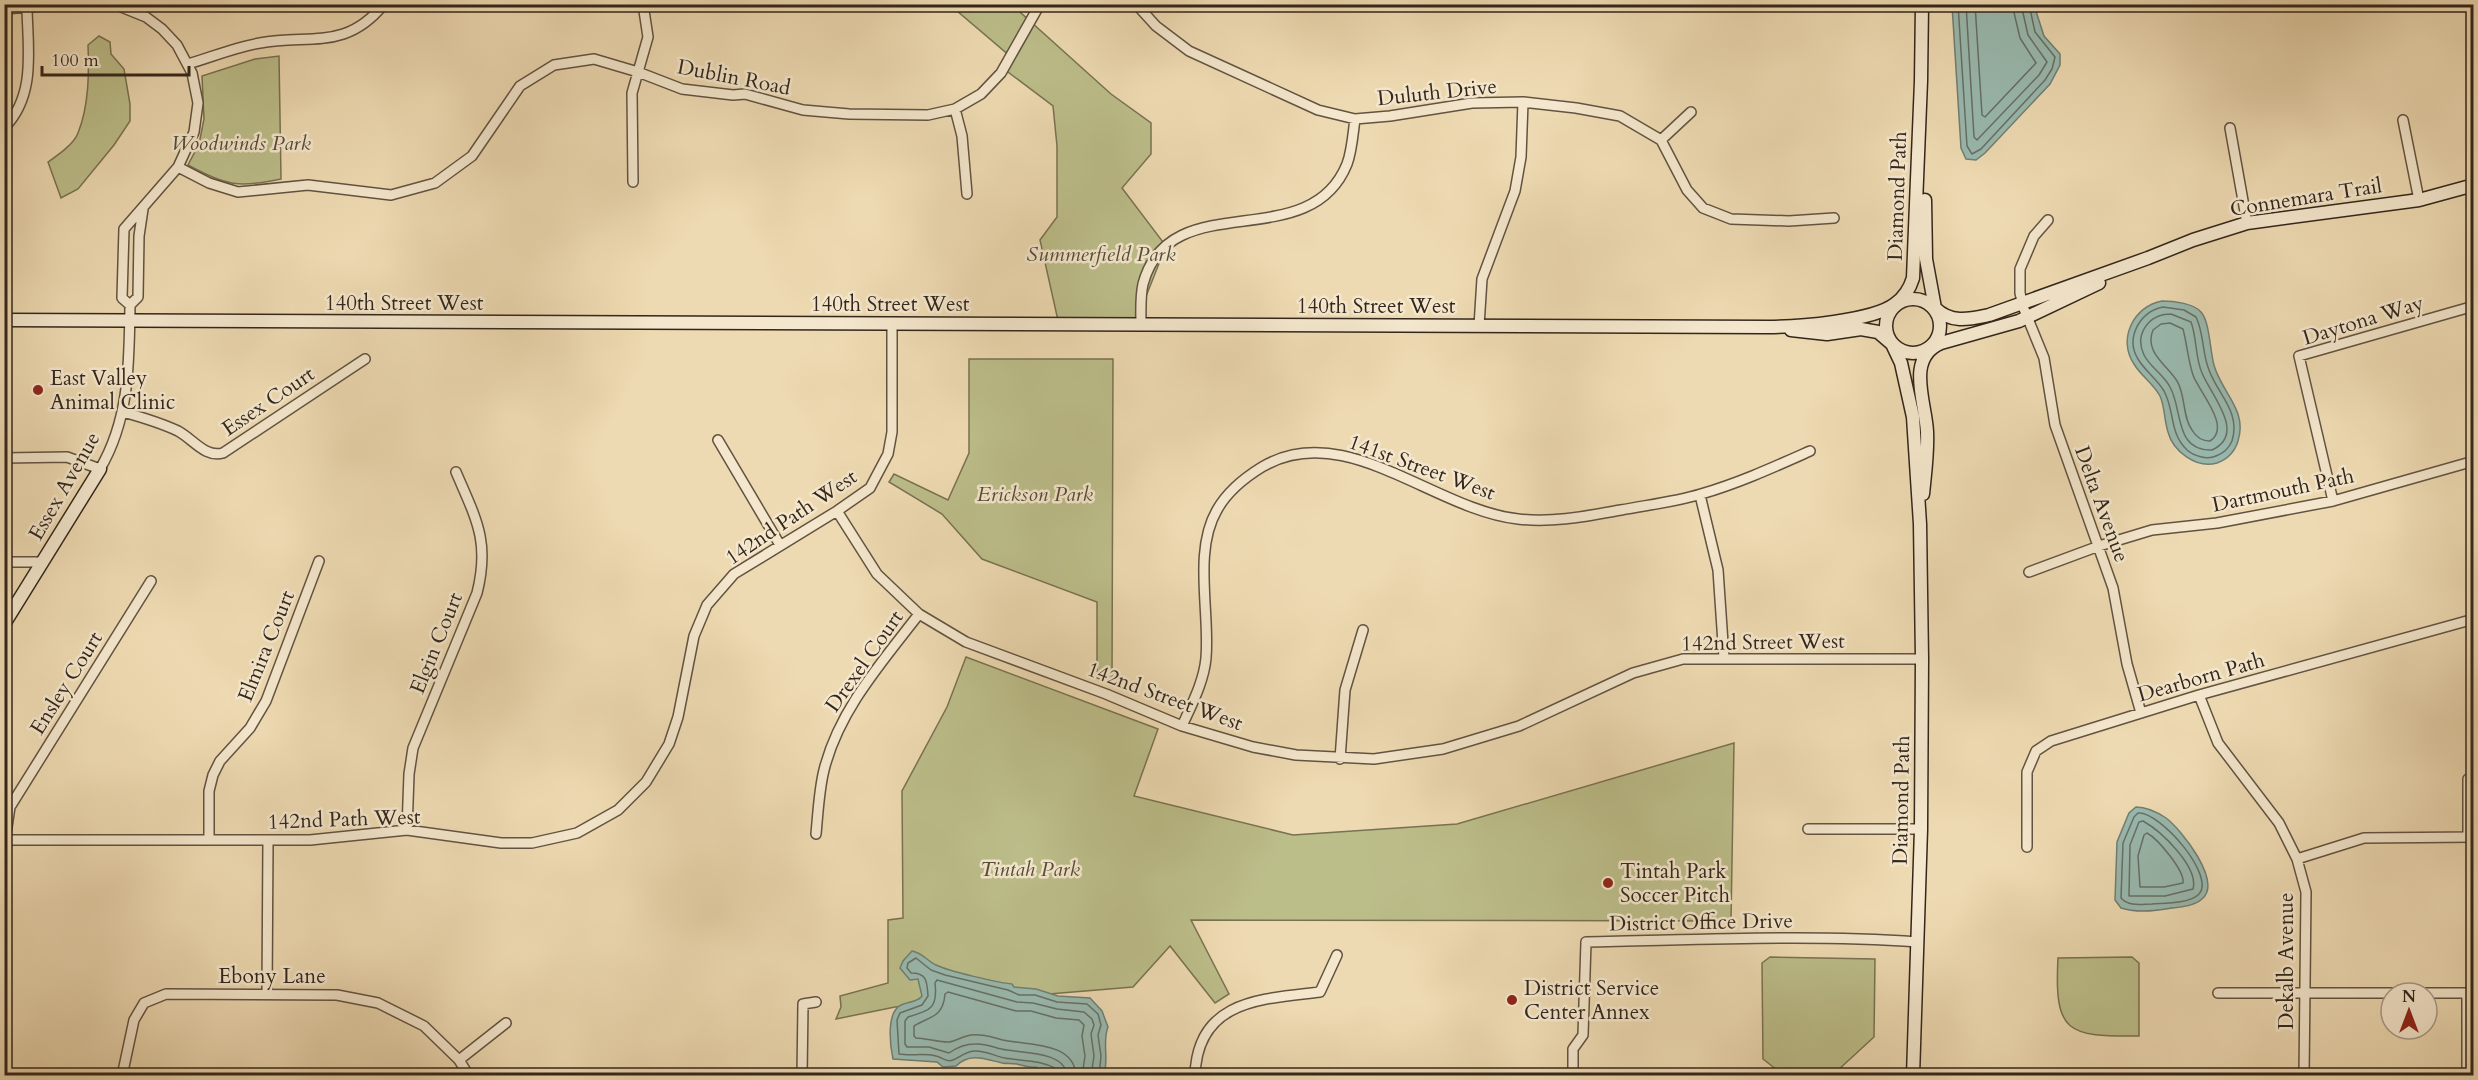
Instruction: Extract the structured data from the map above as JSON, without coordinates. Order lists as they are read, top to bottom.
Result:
{
  "streets": {
    "street": [
      "Dublin Road",
      "Duluth Drive",
      "Diamond Path",
      "Connemara Trail",
      "140th Street West",
      "Daytona Way",
      "Essex Court",
      "141st Street West",
      "Essex Avenue",
      "Dartmouth Path",
      "Delta Avenue",
      "142nd Path West",
      "142nd Street West",
      "Elgin Court",
      "Elmira Court",
      "Drexel Court",
      "Dearborn Path",
      "Ensley Court",
      "District Office Drive",
      "Dekalb Avenue",
      "Ebony Lane"
    ]
  },
  "crossings": [
    ["Diamond Path", "Connemara Trail"],
    ["Diamond Path", "140th Street West"],
    ["Diamond Path", "142nd Street West"],
    ["Diamond Path", "District Office Drive"],
    ["Connemara Trail", "140th Street West"],
    ["Connemara Trail", "Delta Avenue"],
    ["140th Street West", "Essex Avenue"],
    ["140th Street West", "142nd Path West"],
    ["Daytona Way", "Dartmouth Path"],
    ["Essex Court", "Essex Avenue"],
    ["141st Street West", "142nd Street West"],
    ["Dartmouth Path", "Delta Avenue"],
    ["Delta Avenue", "Dearborn Path"],
    ["142nd Path West", "142nd Street West"],
    ["142nd Path West", "Elgin Court"],
    ["142nd Path West", "Elmira Court"],
    ["142nd Path West", "Ensley Court"],
    ["142nd Street West", "Drexel Court"],
    ["Dearborn Path", "Dekalb Avenue"]
  ],
  "parks": [
    "Woodwinds Park",
    "Summerfield Park",
    "Erickson Park",
    "Tintah Park"
  ],
  "places": ["East Valley Animal Clinic", "Tintah Park Soccer Pitch", "District Service Center Annex"],
  "scale_bar": "100 m",
  "north": "top"
}
